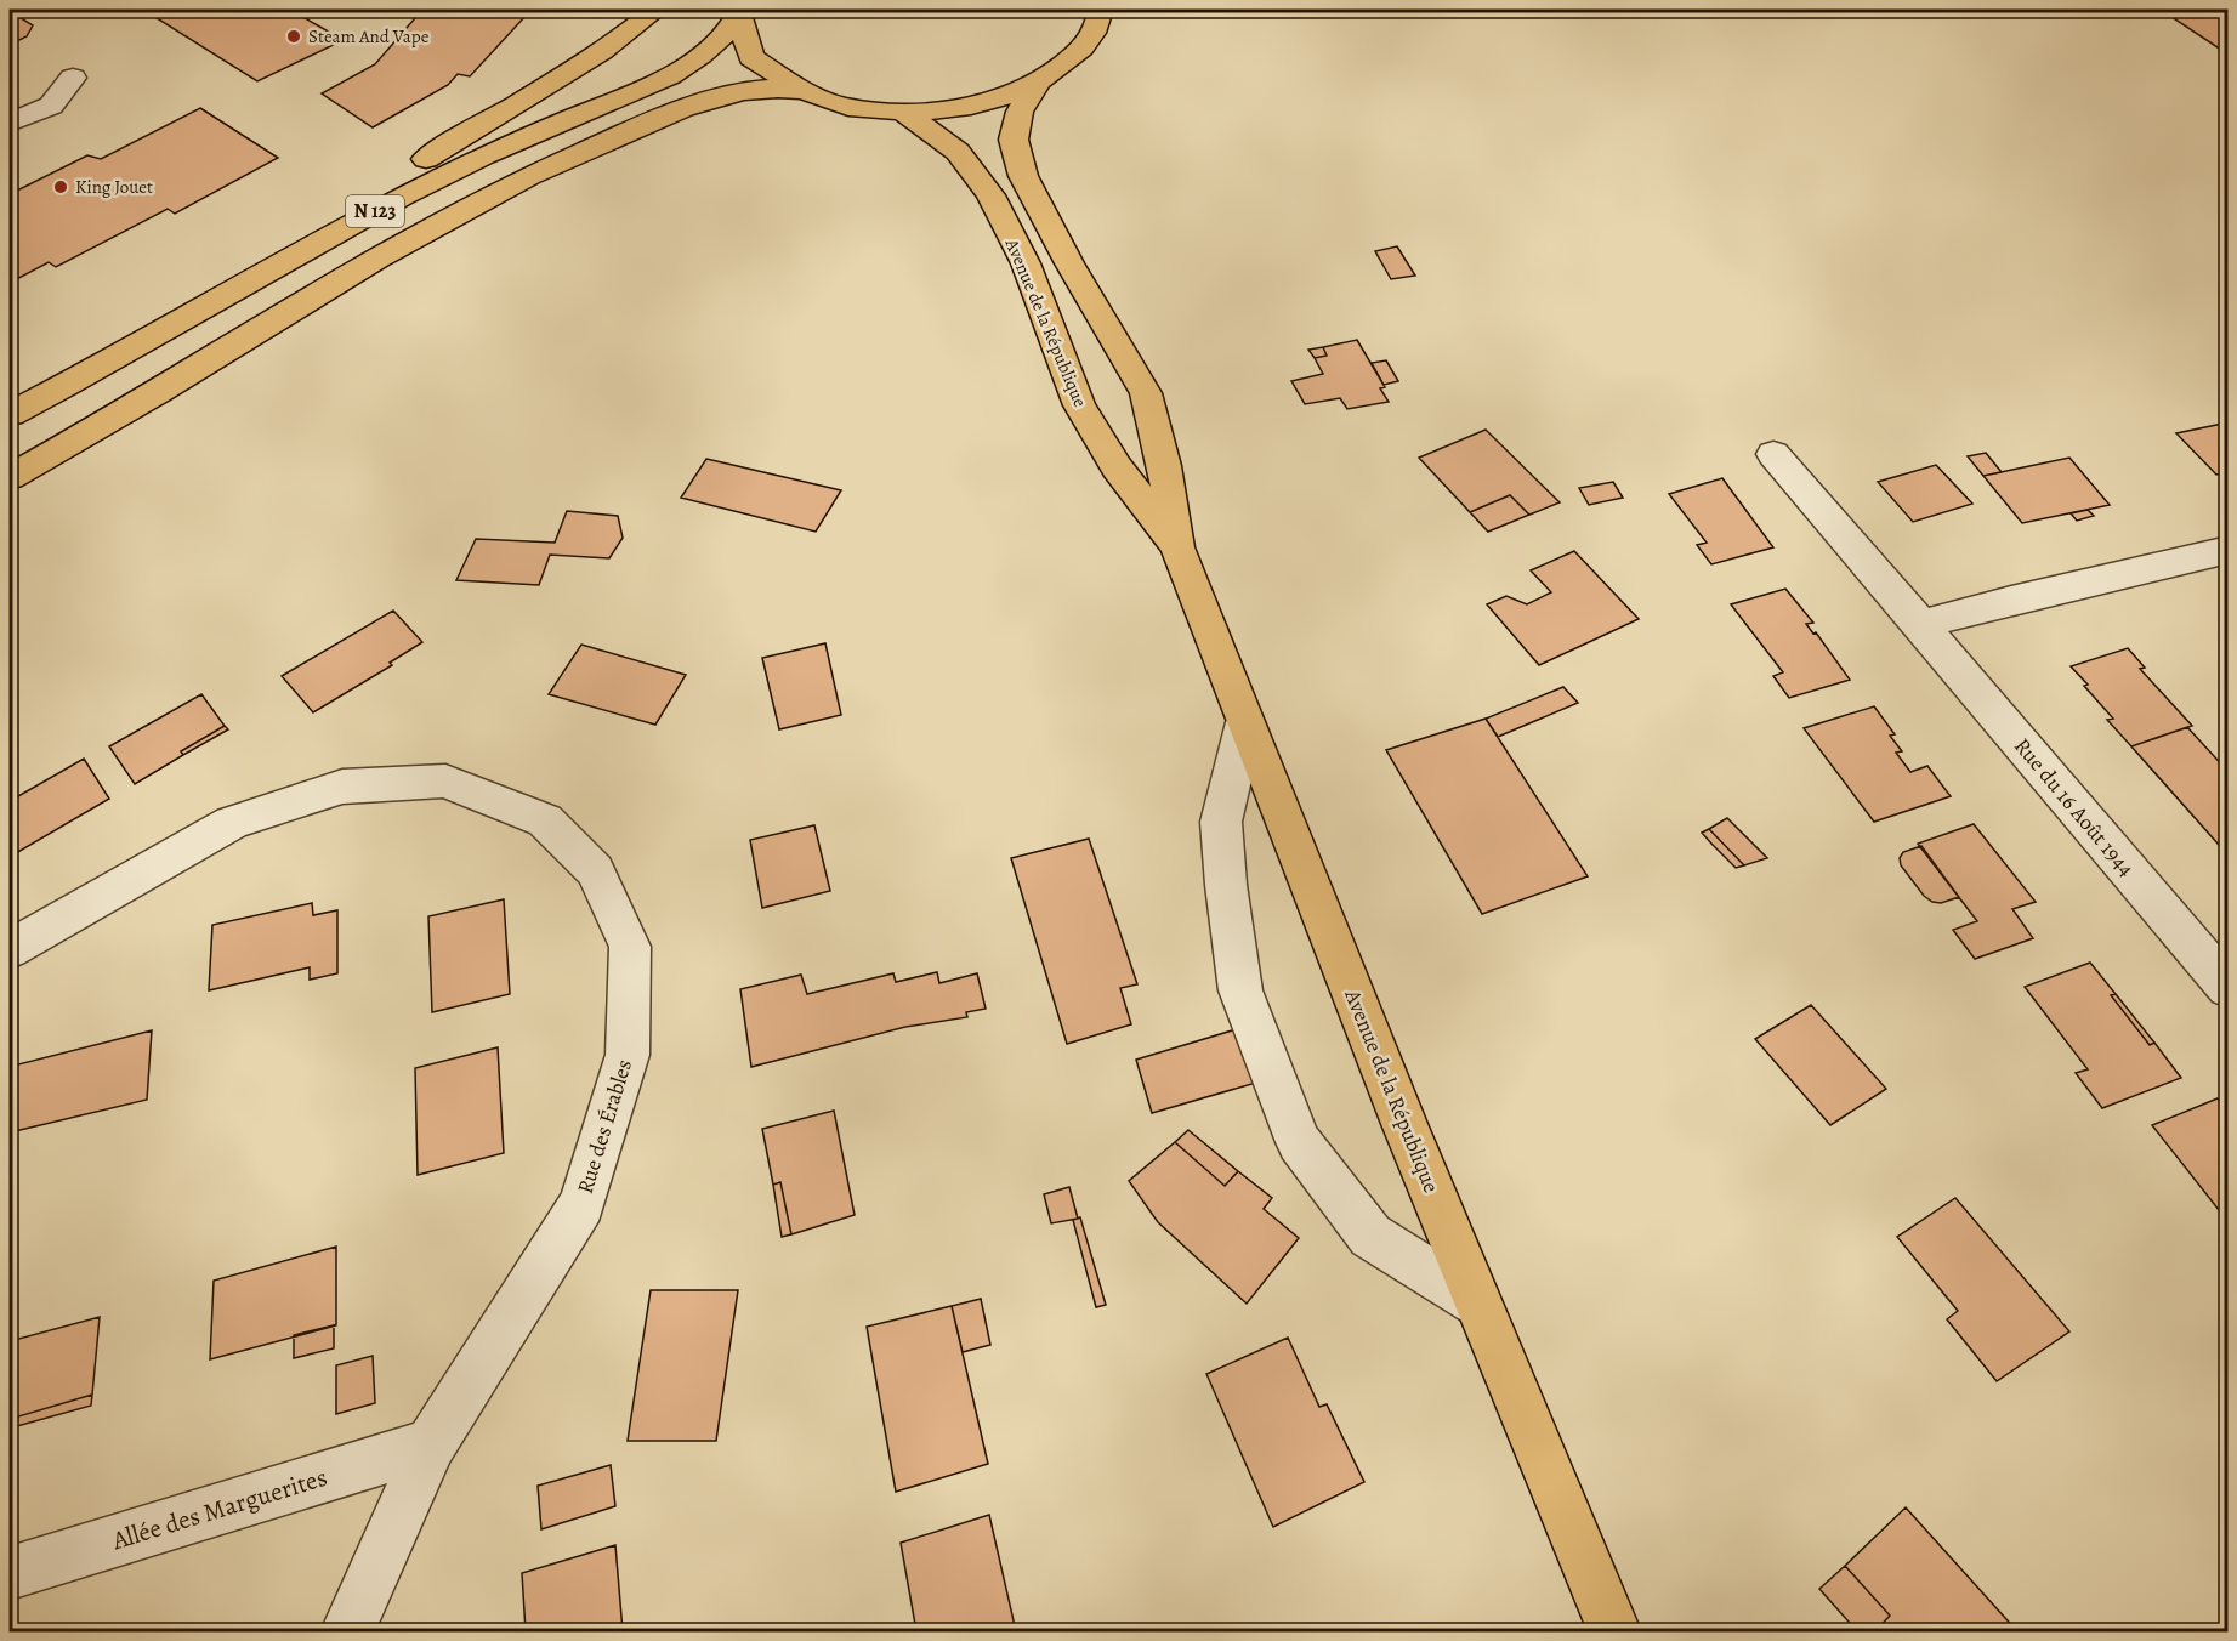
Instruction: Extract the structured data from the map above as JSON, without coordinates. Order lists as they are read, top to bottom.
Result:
{
  "streets": {
    "main road": ["N 123", "Avenue de la République"],
    "street": ["Rue du 16 Août 1944", "Rue des Érables", "Allée des Marguerites"]
  },
  "crossings": [
    ["N 123", "Avenue de la République"],
    ["Rue des Érables", "Allée des Marguerites"]
  ],
  "places": ["Steam And Vape", "King Jouet"]
}
